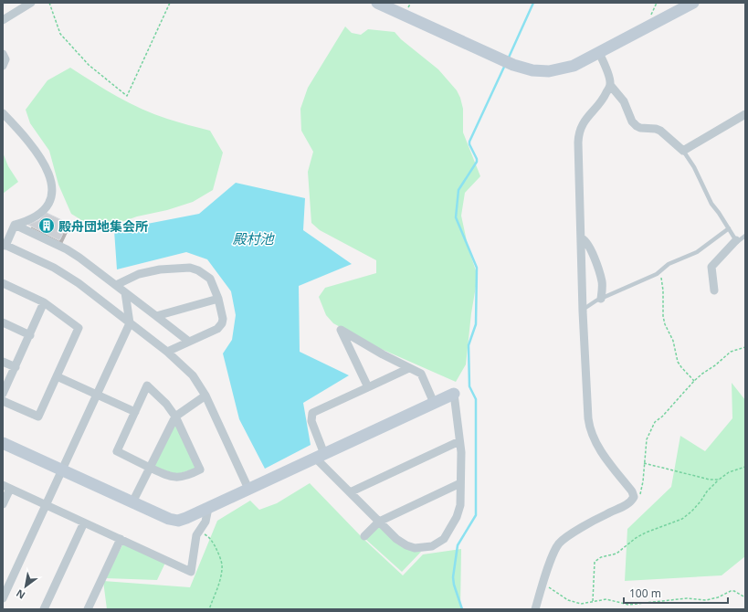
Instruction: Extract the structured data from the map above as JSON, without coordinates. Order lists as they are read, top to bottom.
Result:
{
  "water": ["殿村池"],
  "places": {
    "building": ["殿舟団地集会所"]
  },
  "scale_bar": "100 m",
  "north": "bottom left"
}
